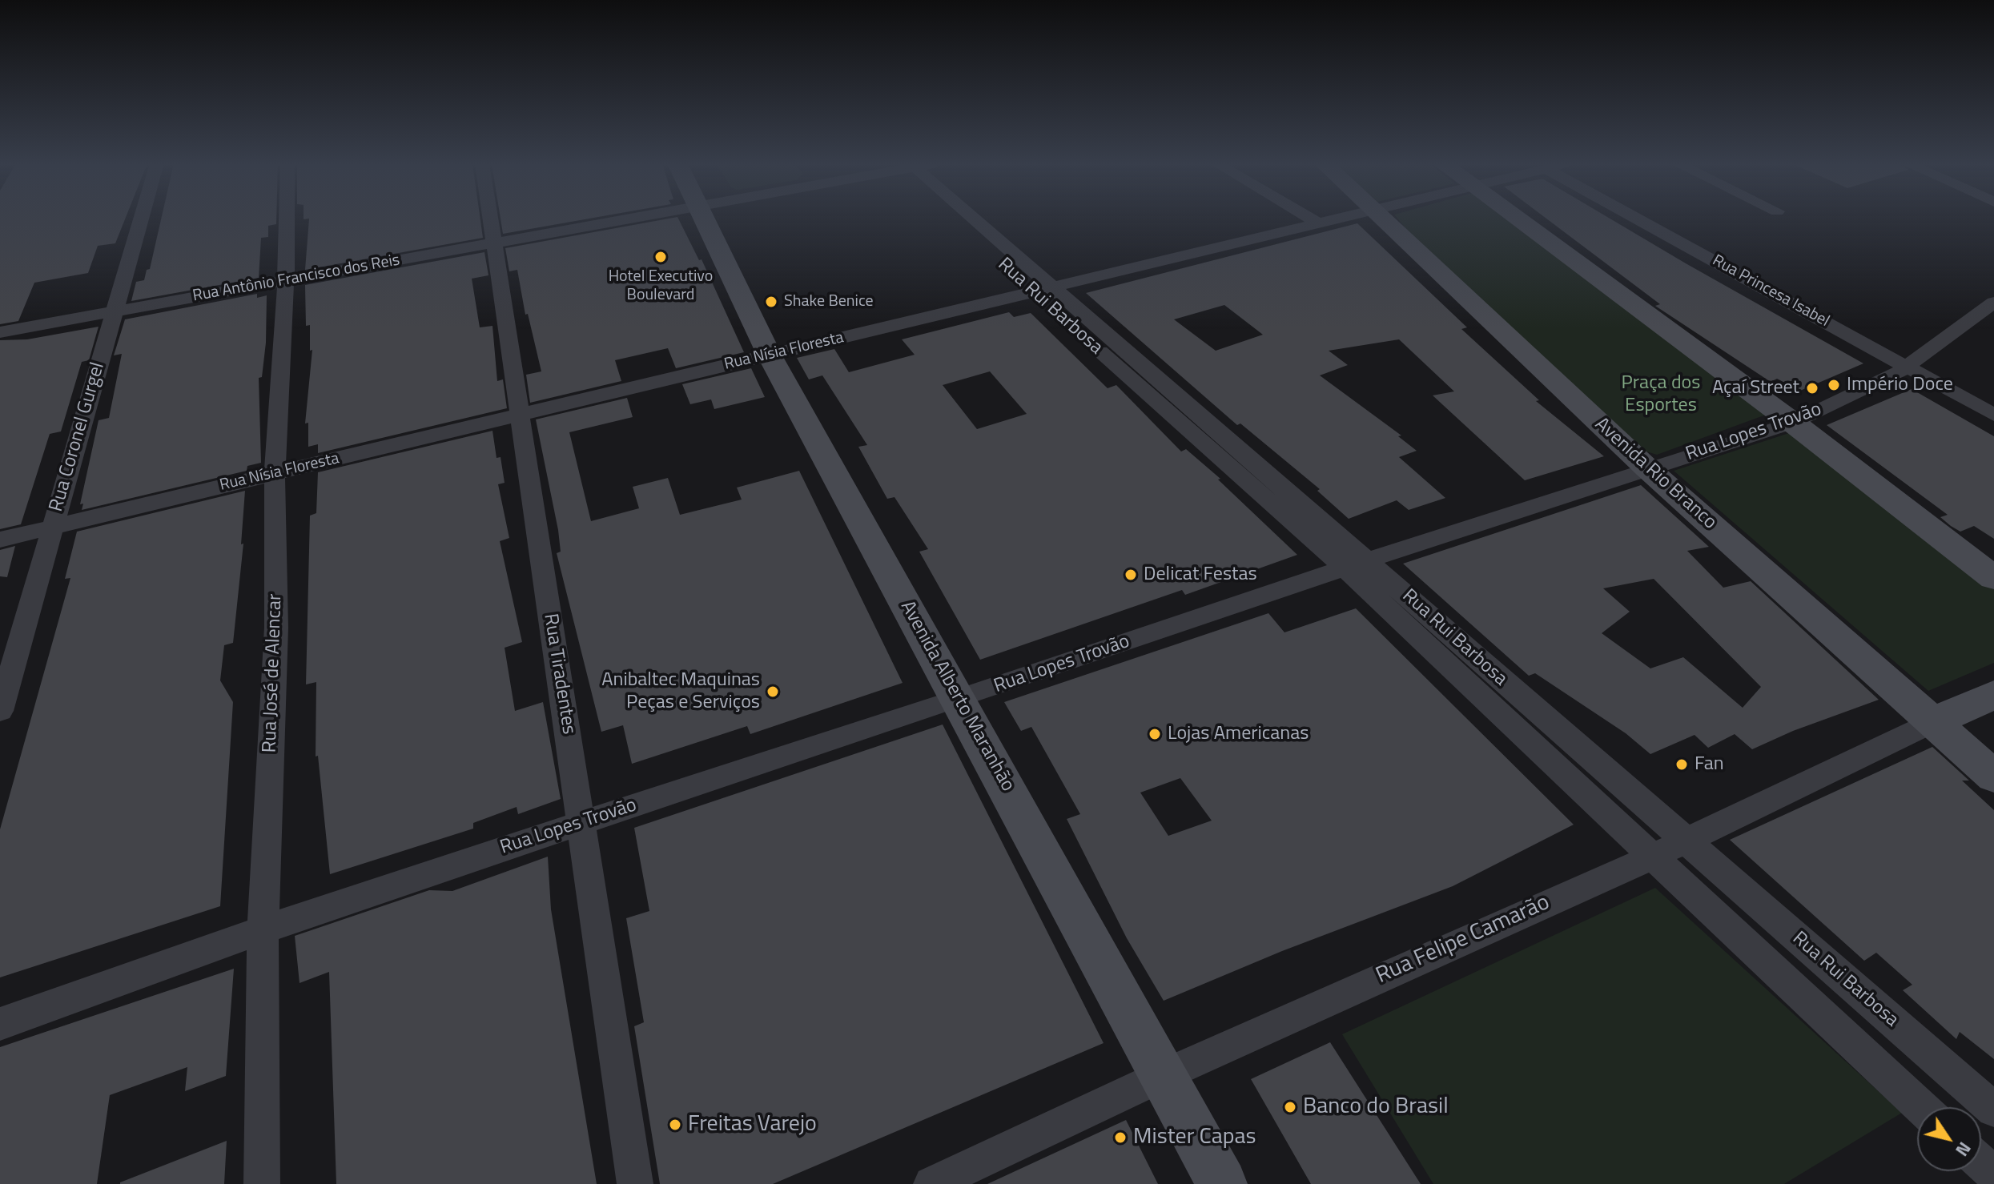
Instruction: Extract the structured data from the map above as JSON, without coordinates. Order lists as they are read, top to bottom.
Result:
{
  "streets": {
    "main road": ["Avenida Rio Branco", "Avenida Alberto Maranhão", "Rua Felipe Camarão"],
    "street": [
      "Rua Antônio Francisco dos Reis",
      "Rua Princesa Isabel",
      "Rua Rui Barbosa",
      "Rua Nísia Floresta",
      "Rua Lopes Trovão",
      "Rua Coronel Gurgel",
      "Rua José de Alencar",
      "Rua Tiradentes"
    ]
  },
  "crossings": [
    ["Rua Antônio Francisco dos Reis", "Rua Coronel Gurgel"],
    ["Rua Antônio Francisco dos Reis", "Rua José de Alencar"],
    ["Rua Antônio Francisco dos Reis", "Rua Tiradentes"],
    ["Rua Princesa Isabel", "Rua Lopes Trovão"],
    ["Rua Rui Barbosa", "Rua Nísia Floresta"],
    ["Rua Rui Barbosa", "Rua Lopes Trovão"],
    ["Rua Rui Barbosa", "Rua Felipe Camarão"],
    ["Rua Nísia Floresta", "Rua Coronel Gurgel"],
    ["Rua Nísia Floresta", "Rua José de Alencar"],
    ["Rua Nísia Floresta", "Rua Tiradentes"],
    ["Rua Nísia Floresta", "Avenida Alberto Maranhão"],
    ["Rua Lopes Trovão", "Avenida Rio Branco"],
    ["Rua Lopes Trovão", "Rua José de Alencar"],
    ["Rua Lopes Trovão", "Rua Tiradentes"],
    ["Rua Lopes Trovão", "Avenida Alberto Maranhão"],
    ["Avenida Rio Branco", "Rua Felipe Camarão"],
    ["Avenida Alberto Maranhão", "Rua Felipe Camarão"]
  ],
  "parks": ["Praça dos Esportes"],
  "places": [
    "Hotel Executivo Boulevard",
    "Shake Benice",
    "Império Doce",
    "Açaí Street",
    "Delicat Festas",
    "Anibaltec Maquinas Peças e Serviços",
    "Lojas Americanas",
    "Fan",
    "Banco do Brasil",
    "Freitas Varejo",
    "Mister Capas"
  ],
  "north": "bottom right"
}
